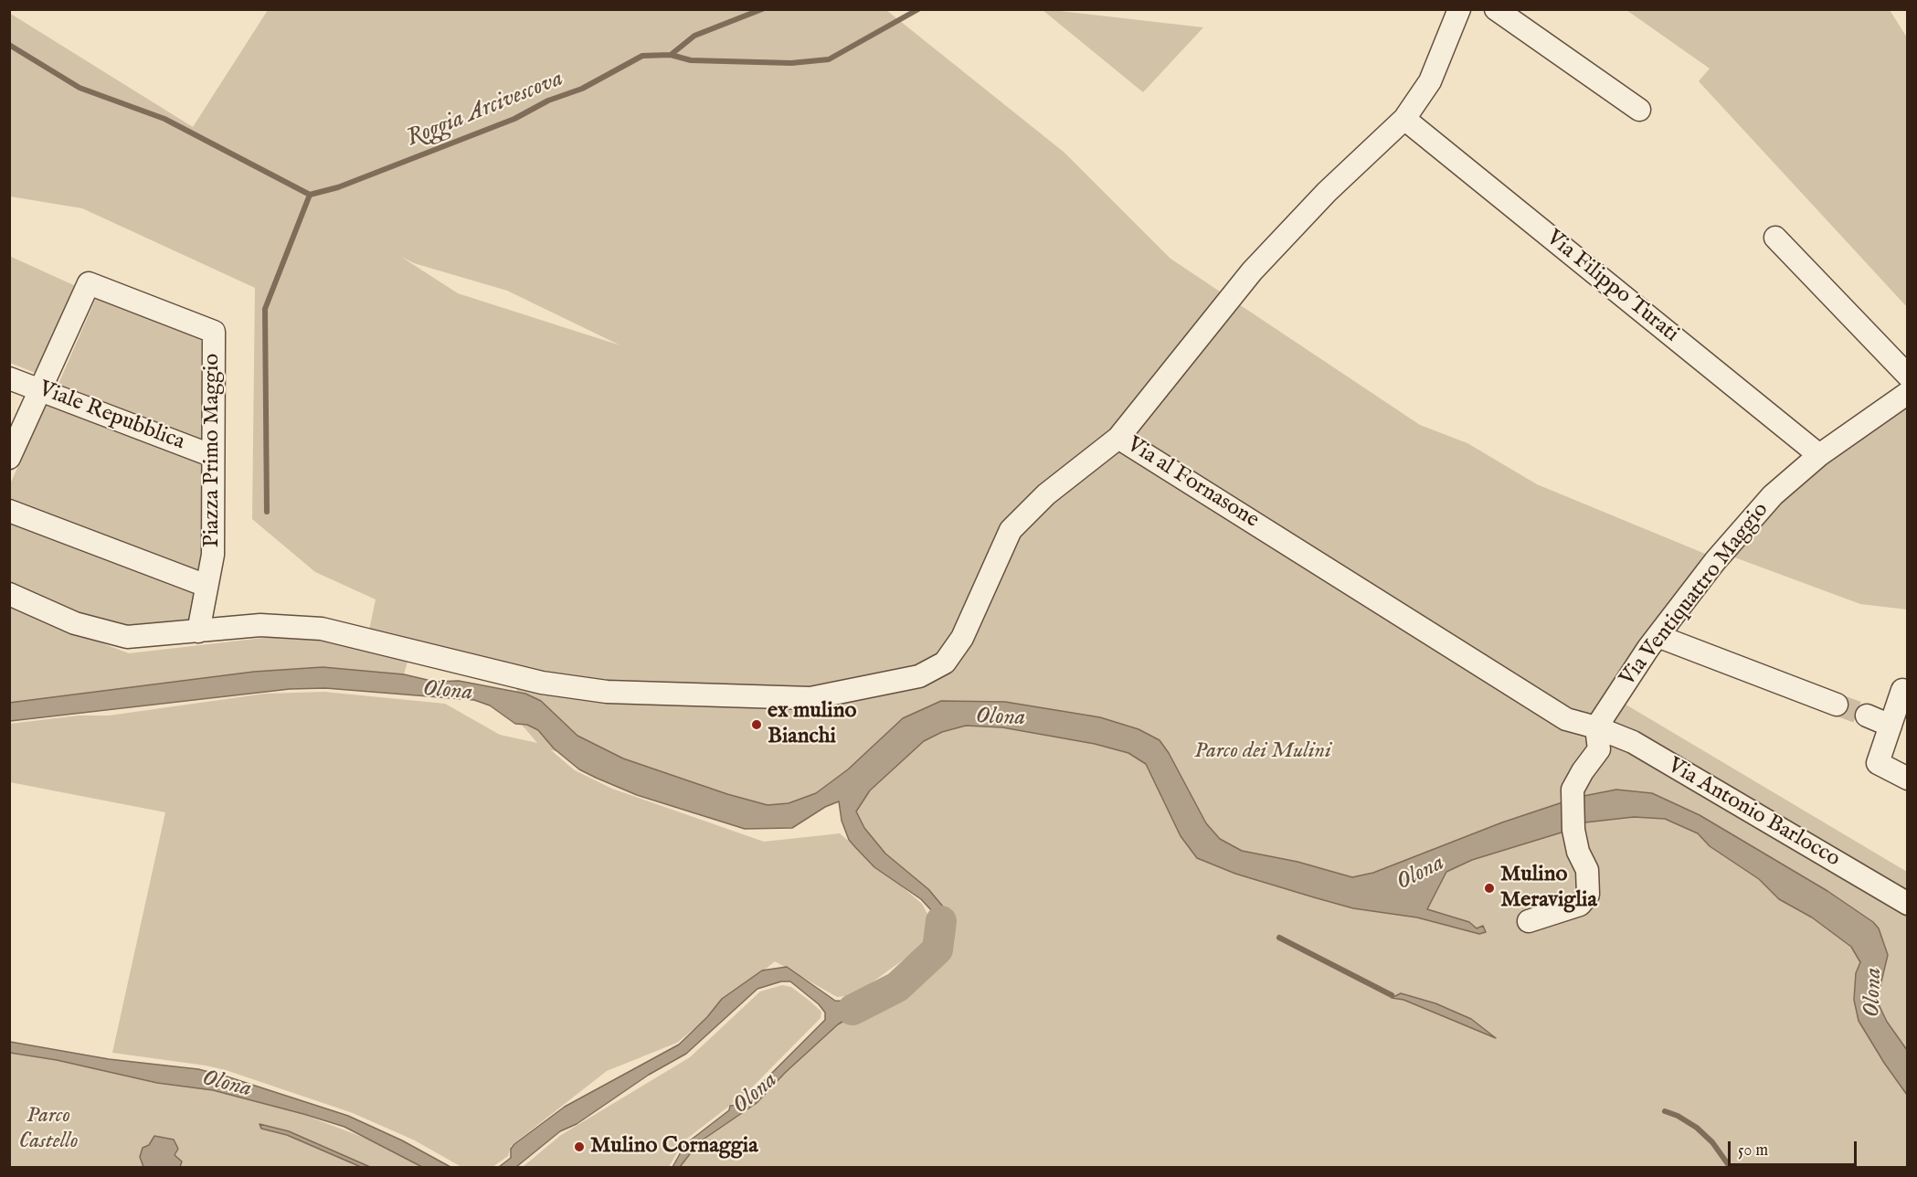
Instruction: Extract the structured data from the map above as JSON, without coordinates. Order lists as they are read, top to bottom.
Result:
{
  "streets": {
    "street": [
      "Via Filippo Turati",
      "Viale Repubblica",
      "Piazza Primo Maggio",
      "Via al Fornasone",
      "Via Ventiquattro Maggio",
      "Via Antonio Barlocco"
    ]
  },
  "crossings": [
    ["Via Filippo Turati", "Via al Fornasone"],
    ["Via Filippo Turati", "Via Ventiquattro Maggio"],
    ["Viale Repubblica", "Piazza Primo Maggio"],
    ["Via al Fornasone", "Via Ventiquattro Maggio"],
    ["Via al Fornasone", "Via Antonio Barlocco"],
    ["Via Ventiquattro Maggio", "Via Antonio Barlocco"]
  ],
  "water": ["Roggia Arcivescova", "Olona"],
  "parks": ["Parco dei Mulini", "Parco Castello"],
  "places": ["ex mulino Bianchi", "Mulino Meraviglia", "Mulino Cornaggia"],
  "scale_bar": "50 m"
}
